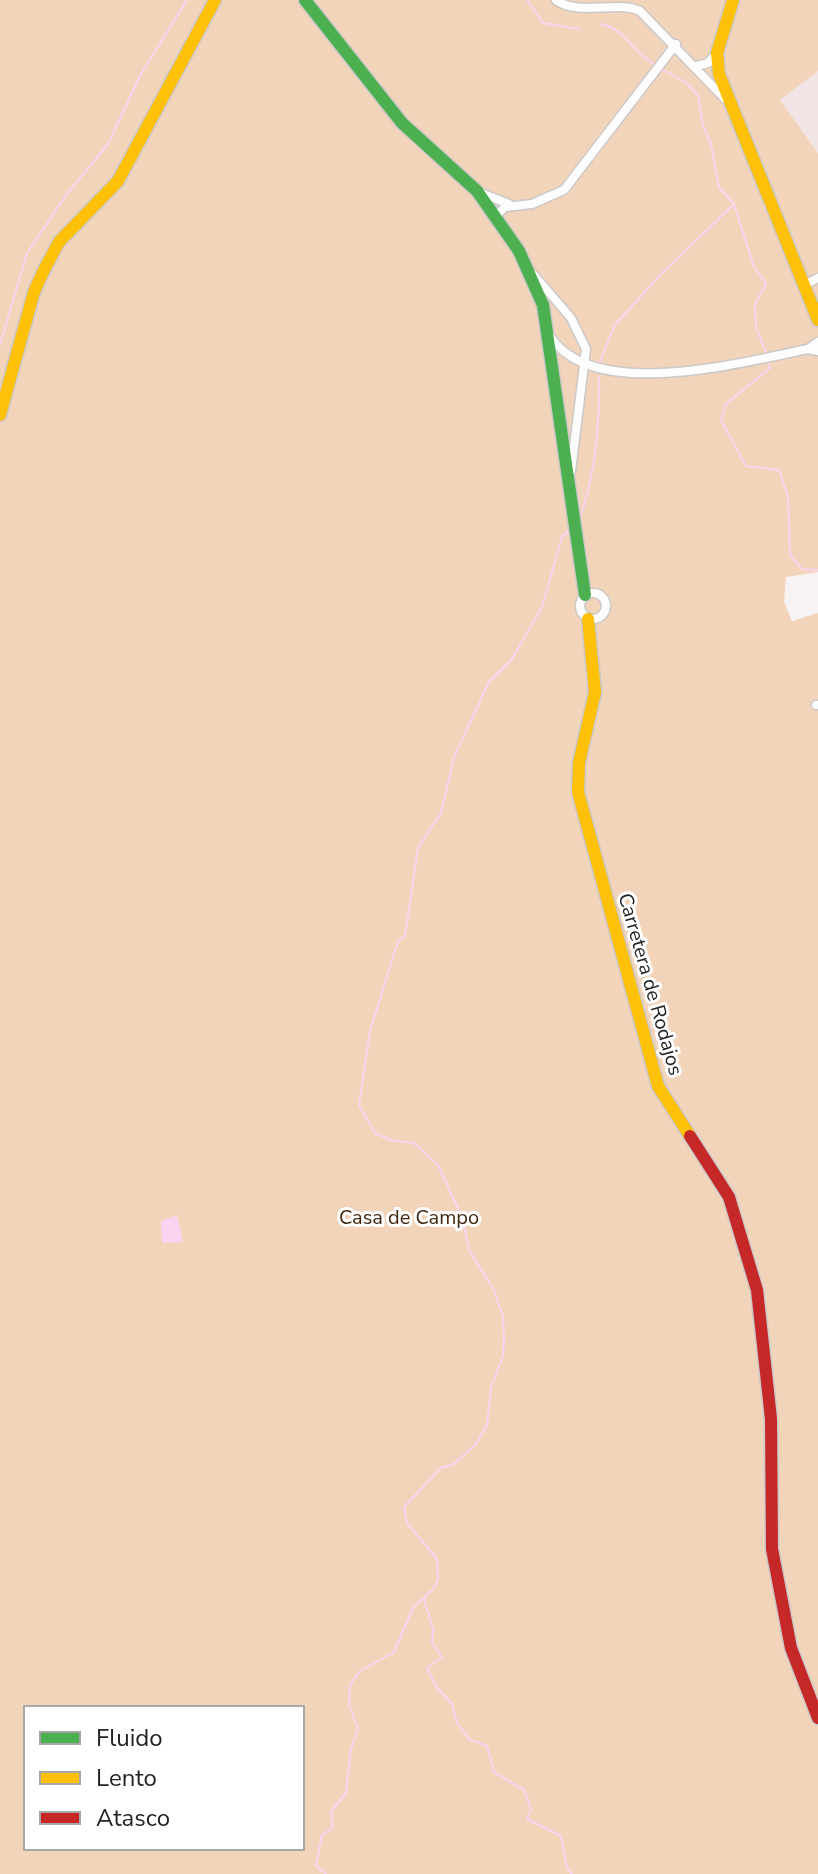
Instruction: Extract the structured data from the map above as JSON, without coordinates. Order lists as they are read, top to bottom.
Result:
{
  "streets": {
    "street": ["Carretera de Rodajos"]
  },
  "parks": ["Casa de Campo"],
  "legend": ["Fluido", "Lento", "Atasco"]
}
